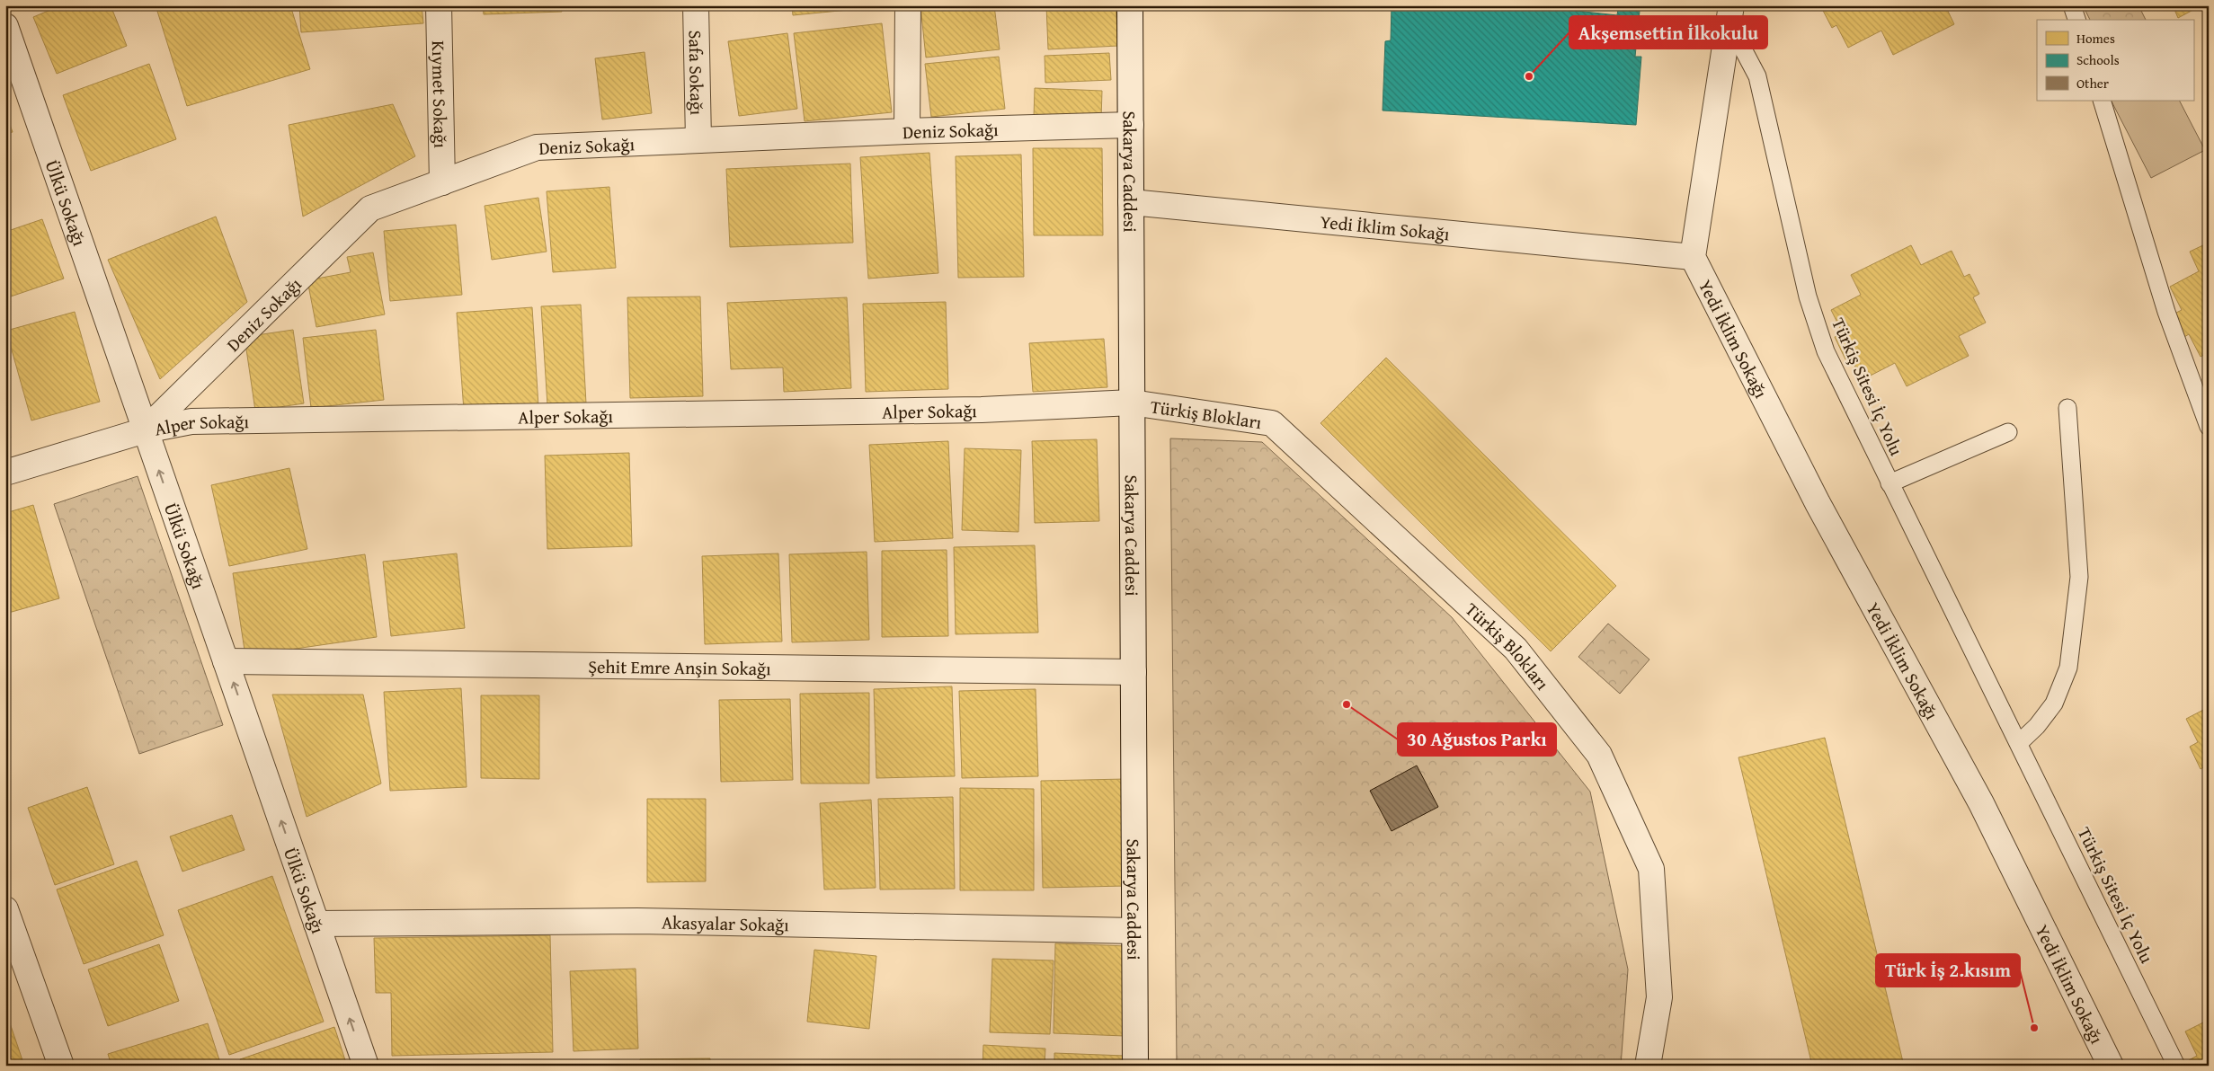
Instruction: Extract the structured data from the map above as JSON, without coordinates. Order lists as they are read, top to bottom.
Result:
{
  "streets": {
    "street": [
      "Safa Sokağı",
      "Kıymet Sokağı",
      "Deniz Sokağı",
      "Sakarya Caddesi",
      "Ülkü Sokağı",
      "Yedi İklim Sokağı",
      "Alper Sokağı",
      "Türkiş Blokları",
      "Şehit Emre Anşin Sokağı",
      "Akasyalar Sokağı"
    ],
    "lane": ["Türkiş Sitesi İç Yolu"]
  },
  "crossings": [
    ["Safa Sokağı", "Deniz Sokağı"],
    ["Kıymet Sokağı", "Deniz Sokağı"],
    ["Deniz Sokağı", "Sakarya Caddesi"],
    ["Deniz Sokağı", "Ülkü Sokağı"],
    ["Deniz Sokağı", "Alper Sokağı"],
    ["Sakarya Caddesi", "Yedi İklim Sokağı"],
    ["Sakarya Caddesi", "Alper Sokağı"],
    ["Sakarya Caddesi", "Türkiş Blokları"],
    ["Sakarya Caddesi", "Şehit Emre Anşin Sokağı"],
    ["Sakarya Caddesi", "Akasyalar Sokağı"],
    ["Ülkü Sokağı", "Alper Sokağı"],
    ["Ülkü Sokağı", "Şehit Emre Anşin Sokağı"],
    ["Ülkü Sokağı", "Akasyalar Sokağı"],
    ["Yedi İklim Sokağı", "Türkiş Sitesi İç Yolu"],
    ["Alper Sokağı", "Türkiş Blokları"]
  ],
  "one_way": ["Ülkü Sokağı"],
  "places": ["Akşemsettin İlkokulu", "30 Ağustos Parkı", "Türk İş 2.kısım"],
  "legend": ["Homes", "Schools", "Other"]
}
